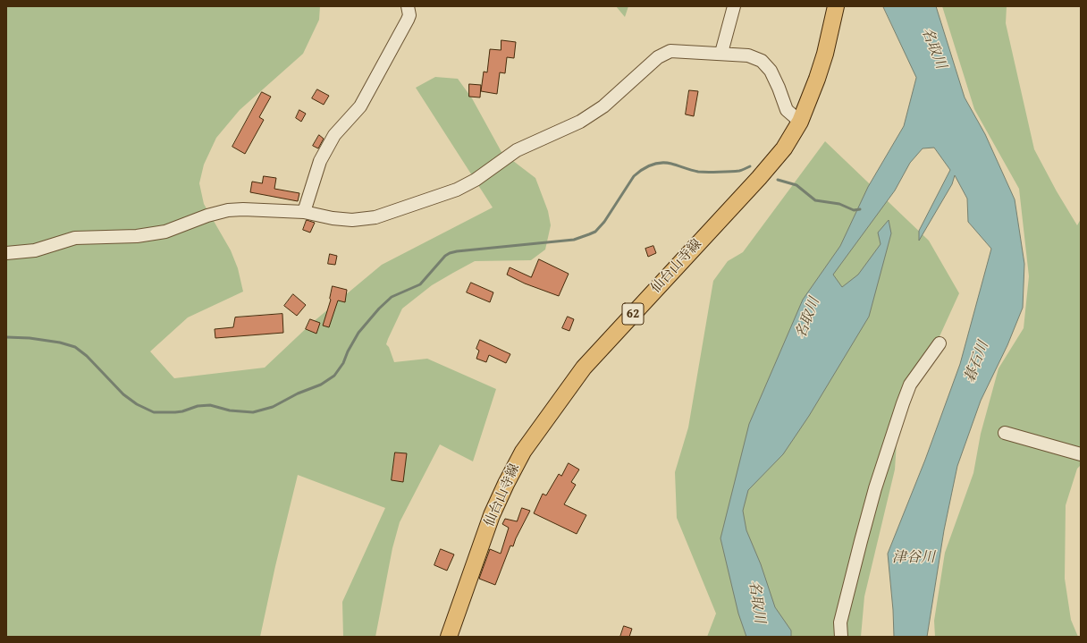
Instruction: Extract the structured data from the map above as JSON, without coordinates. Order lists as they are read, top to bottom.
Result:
{
  "streets": {
    "main road": ["仙台山寺線", "62"]
  },
  "water": ["名取川", "碁石川", "津谷川"]
}
